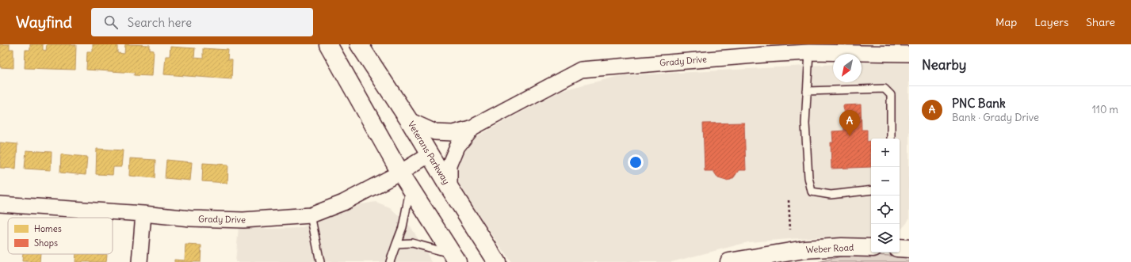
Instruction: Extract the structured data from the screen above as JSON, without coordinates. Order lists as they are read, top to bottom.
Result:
{
  "streets": {
    "main road": ["Veterans Parkway", "Weber Road"],
    "street": ["Grady Drive"]
  },
  "crossings": [
    ["Grady Drive", "Veterans Parkway"]
  ],
  "legend": ["Homes", "Shops"],
  "north": "bottom left",
  "page": {
    "header": "Wayfind",
    "search": "Search here",
    "nav": ["Map", "Layers", "Share"],
    "heading": "Nearby",
    "list": [
      {
        "mark": "A",
        "name": "PNC Bank",
        "note": "Bank · Grady Drive",
        "value": "110 m"
      }
    ],
    "pins": "A",
    "map_buttons": ["+", "−"]
  }
}
